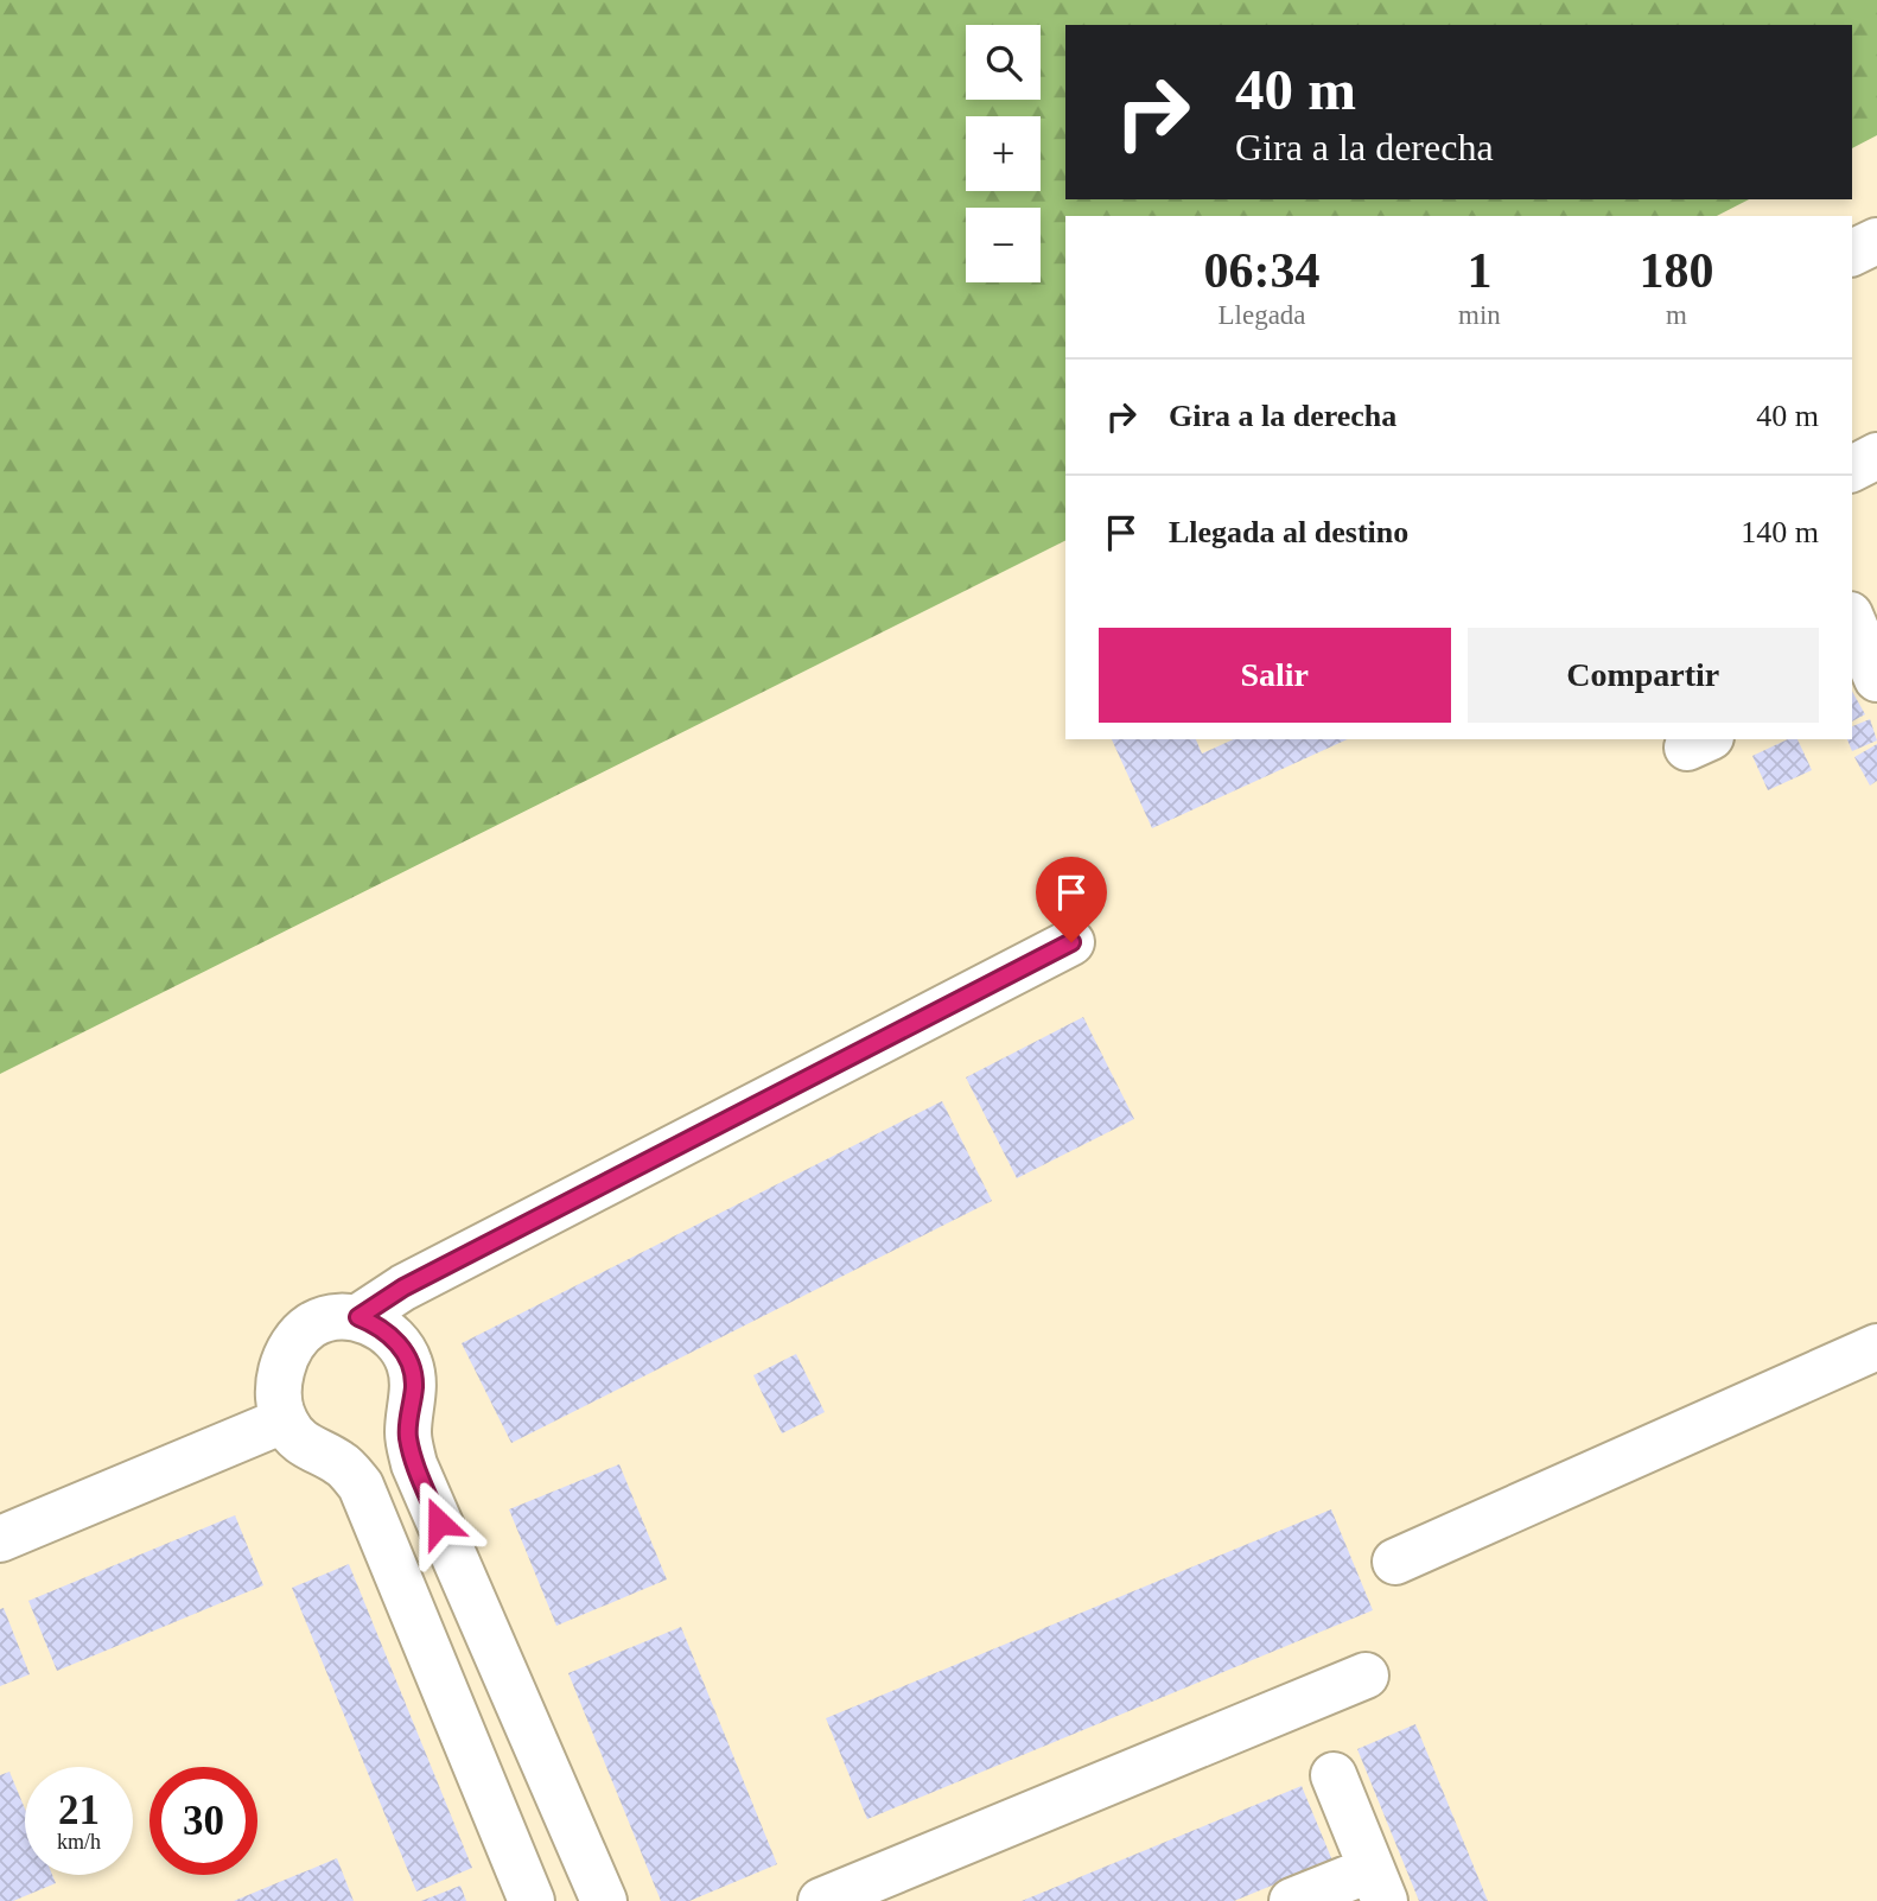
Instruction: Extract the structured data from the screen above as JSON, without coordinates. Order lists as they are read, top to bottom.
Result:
{
  "page": {
    "map_buttons": ["+", "−"],
    "turn": ["40 m", "Gira a la derecha"],
    "eta": [
      "06:34",
      "Llegada",
      "1",
      "min",
      "180",
      "m"
    ],
    "list": [
      {
        "name": "Gira a la derecha",
        "value": "40 m"
      },
      {
        "name": "Llegada al destino",
        "value": "140 m"
      }
    ],
    "buttons": ["Salir", "Compartir"],
    "speed": "21 km/h",
    "limit": "30"
  }
}
